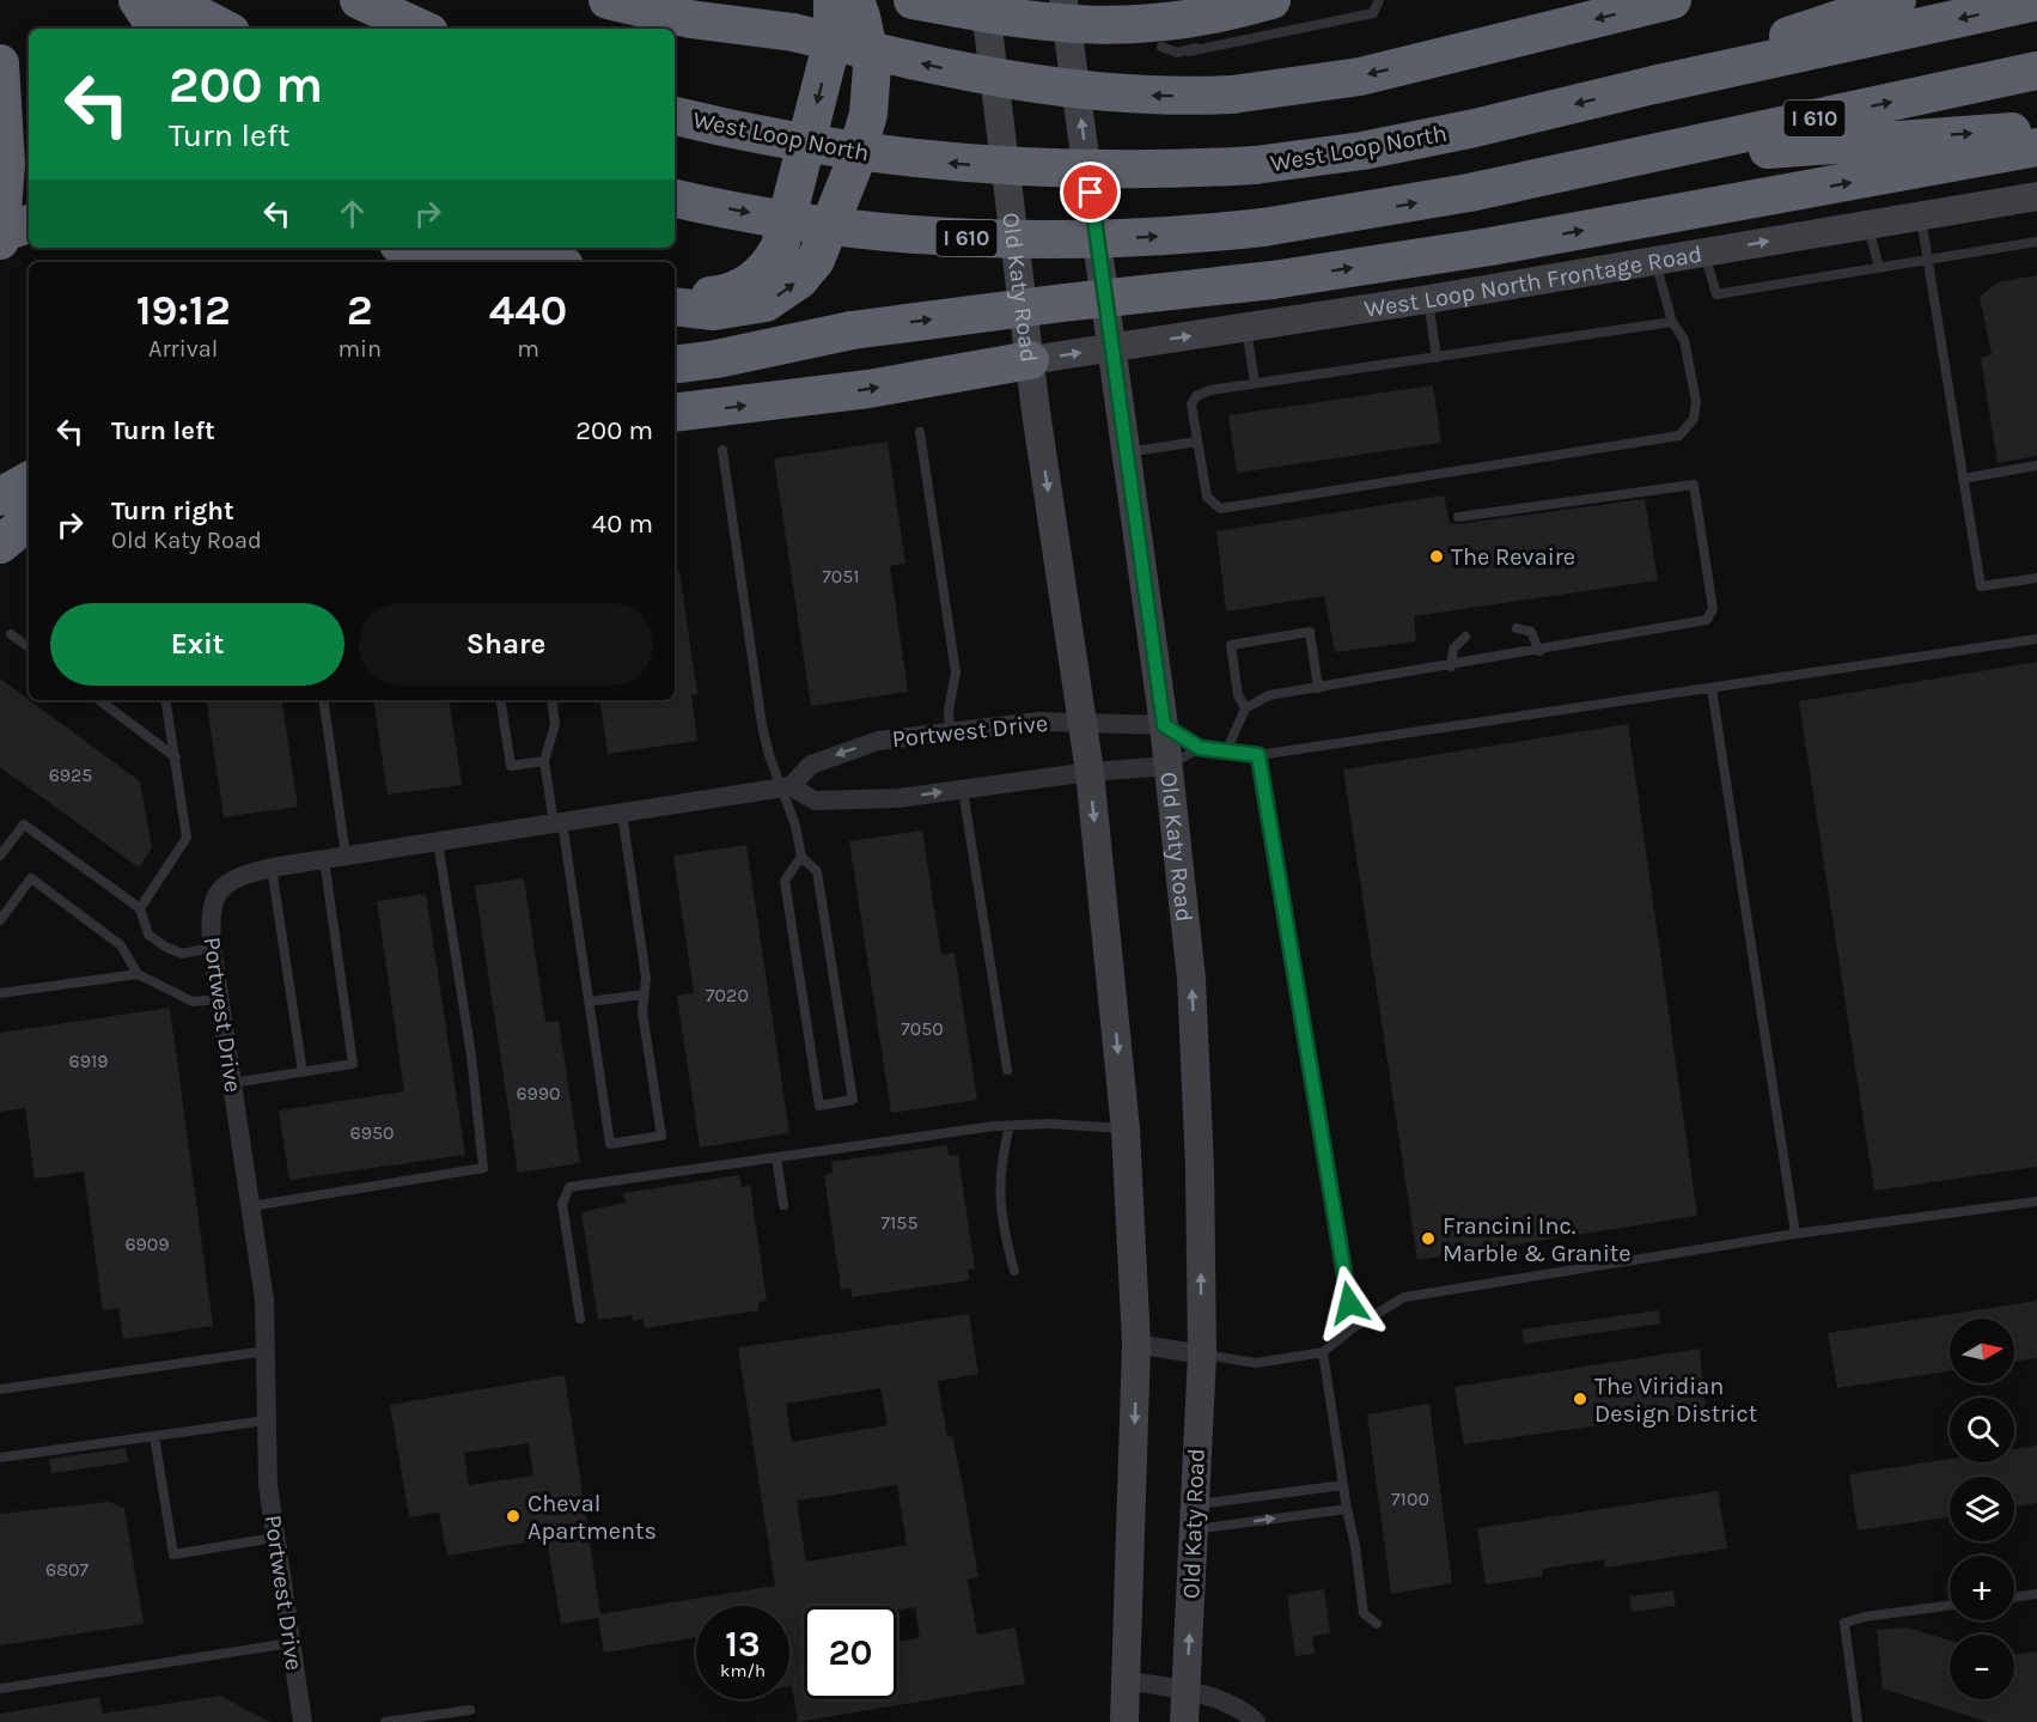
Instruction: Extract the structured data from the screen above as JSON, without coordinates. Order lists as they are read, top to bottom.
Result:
{
  "streets": {
    "highway": ["I 610", "West Loop North"],
    "main road": ["West Loop North Frontage Road", "Old Katy Road"],
    "street": ["Portwest Drive"]
  },
  "crossings": [
    ["West Loop North Frontage Road", "Old Katy Road"],
    ["Old Katy Road", "Portwest Drive"]
  ],
  "one_way": ["West Loop North Frontage Road"],
  "places": [
    "The Revaire",
    "Francini Inc. Marble & Granite",
    "The Viridian Design District",
    "Cheval Apartments"
  ],
  "house_numbers": [
    "7051",
    "6925",
    "7020",
    "7050",
    "6919",
    "6990",
    "6950",
    "7155",
    "6909",
    "7100",
    "6807"
  ],
  "north": "right",
  "page": {
    "turn": ["200 m", "Turn left"],
    "eta": [
      "19:12",
      "Arrival",
      "2",
      "min",
      "440",
      "m"
    ],
    "list": [
      {
        "name": "Turn left",
        "value": "200 m"
      },
      {
        "name": "Turn right",
        "note": "Old Katy Road",
        "value": "40 m"
      }
    ],
    "buttons": ["Exit", "Share"],
    "map_buttons": ["+", "−"],
    "speed": "13 km/h",
    "limit": "20"
  }
}
